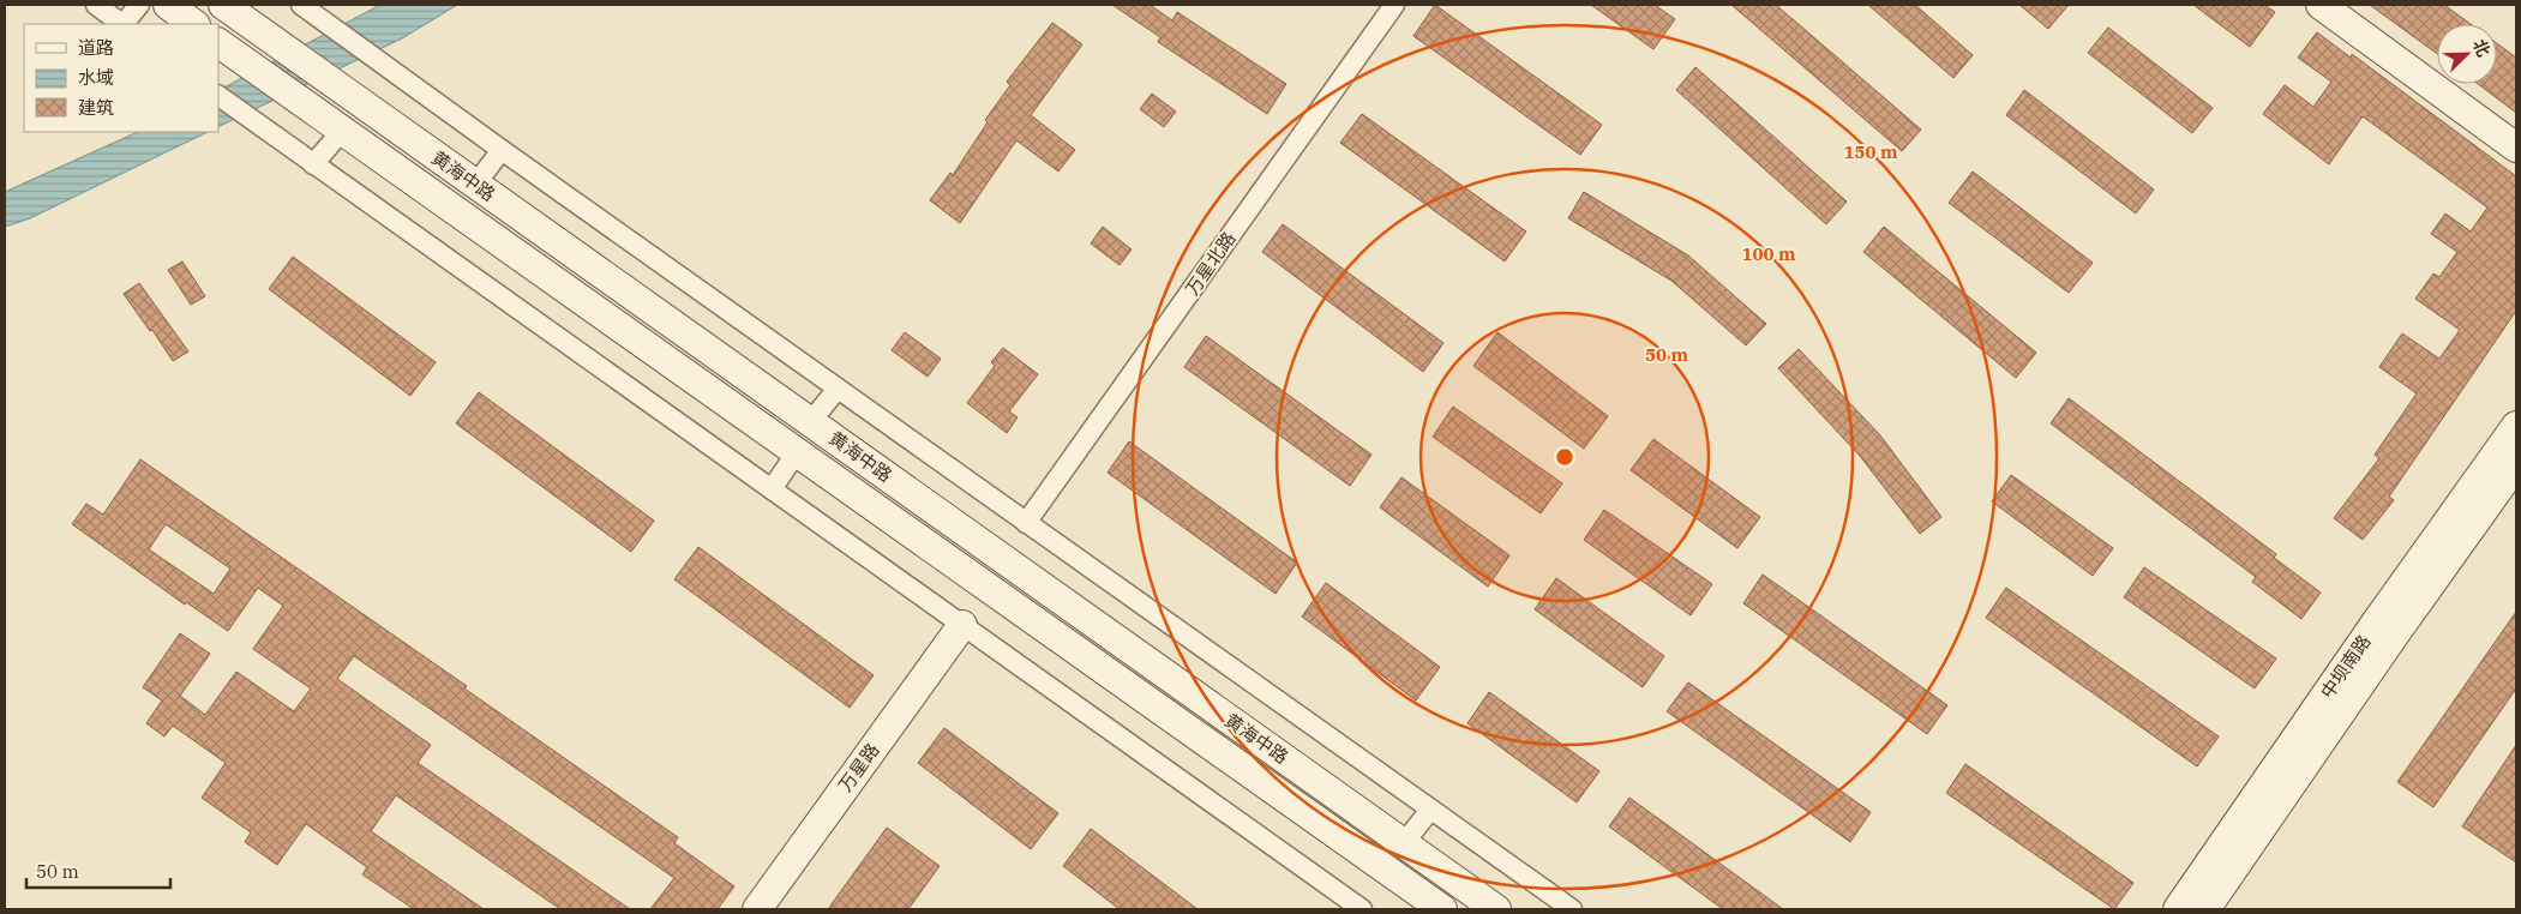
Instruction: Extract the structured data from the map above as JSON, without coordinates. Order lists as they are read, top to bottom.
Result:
{
  "streets": {
    "street": [
      "黄海中路",
      "万星北路",
      "中坝南路",
      "万星路"
    ]
  },
  "legend": ["道路", "水域", "建筑"],
  "scale_bar": "50 m",
  "north": "top right",
  "rings": ["150 m", "100 m", "50 m"]
}
